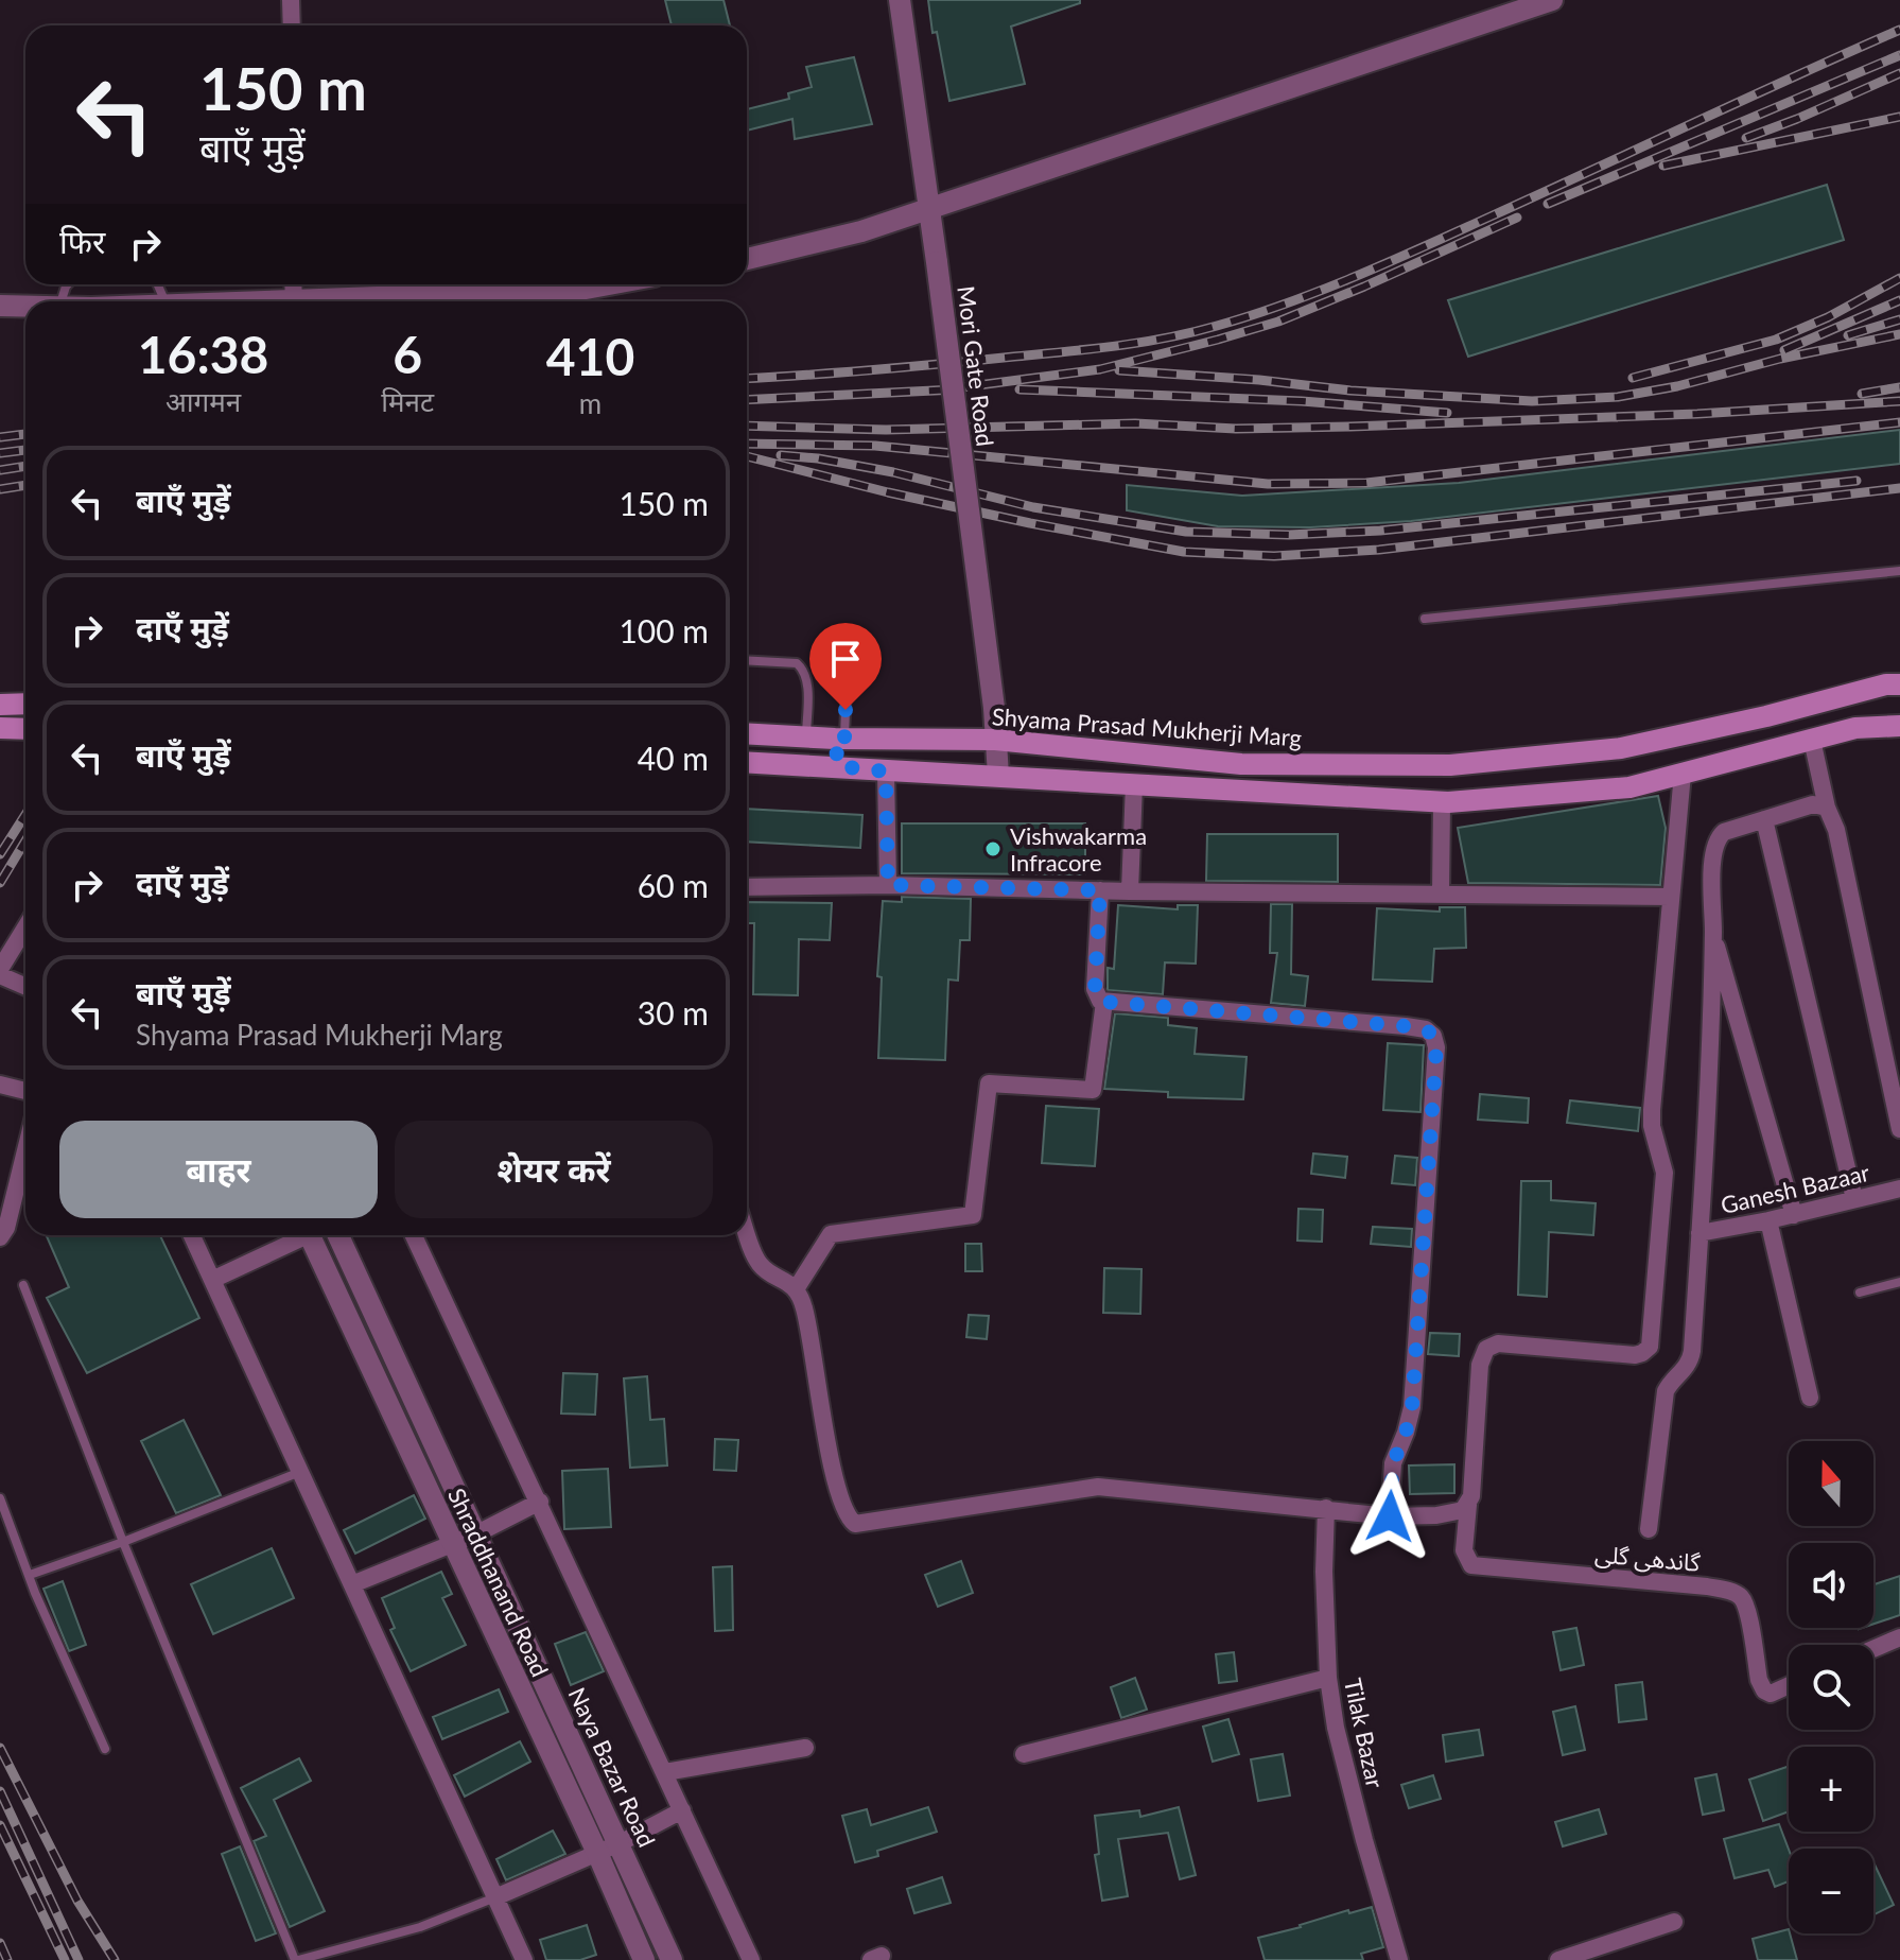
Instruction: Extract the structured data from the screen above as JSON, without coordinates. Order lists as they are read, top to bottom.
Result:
{
  "streets": {
    "main road": ["Shyama Prasad Mukherji Marg"],
    "street": [
      "Mori Gate Road",
      "Ganesh Bazaar",
      "گاندھی گلی",
      "Shraddhanand Road",
      "Tilak Bazar",
      "Naya Bazar Road"
    ]
  },
  "crossings": [
    ["Mori Gate Road", "Shyama Prasad Mukherji Marg"]
  ],
  "places": ["Vishwakarma Infracore"],
  "north": "top",
  "page": {
    "turn": ["150 m", "बाएँ मुड़ें"],
    "then": "फिर",
    "eta": [
      "16:38",
      "आगमन",
      "6",
      "मिनट",
      "410",
      "m"
    ],
    "list": [
      {
        "name": "बाएँ मुड़ें",
        "value": "150 m"
      },
      {
        "name": "दाएँ मुड़ें",
        "value": "100 m"
      },
      {
        "name": "बाएँ मुड़ें",
        "value": "40 m"
      },
      {
        "name": "दाएँ मुड़ें",
        "value": "60 m"
      },
      {
        "name": "बाएँ मुड़ें",
        "note": "Shyama Prasad Mukherji Marg",
        "value": "30 m"
      }
    ],
    "buttons": ["बाहर", "शेयर करें"],
    "map_buttons": ["+", "−"]
  }
}
